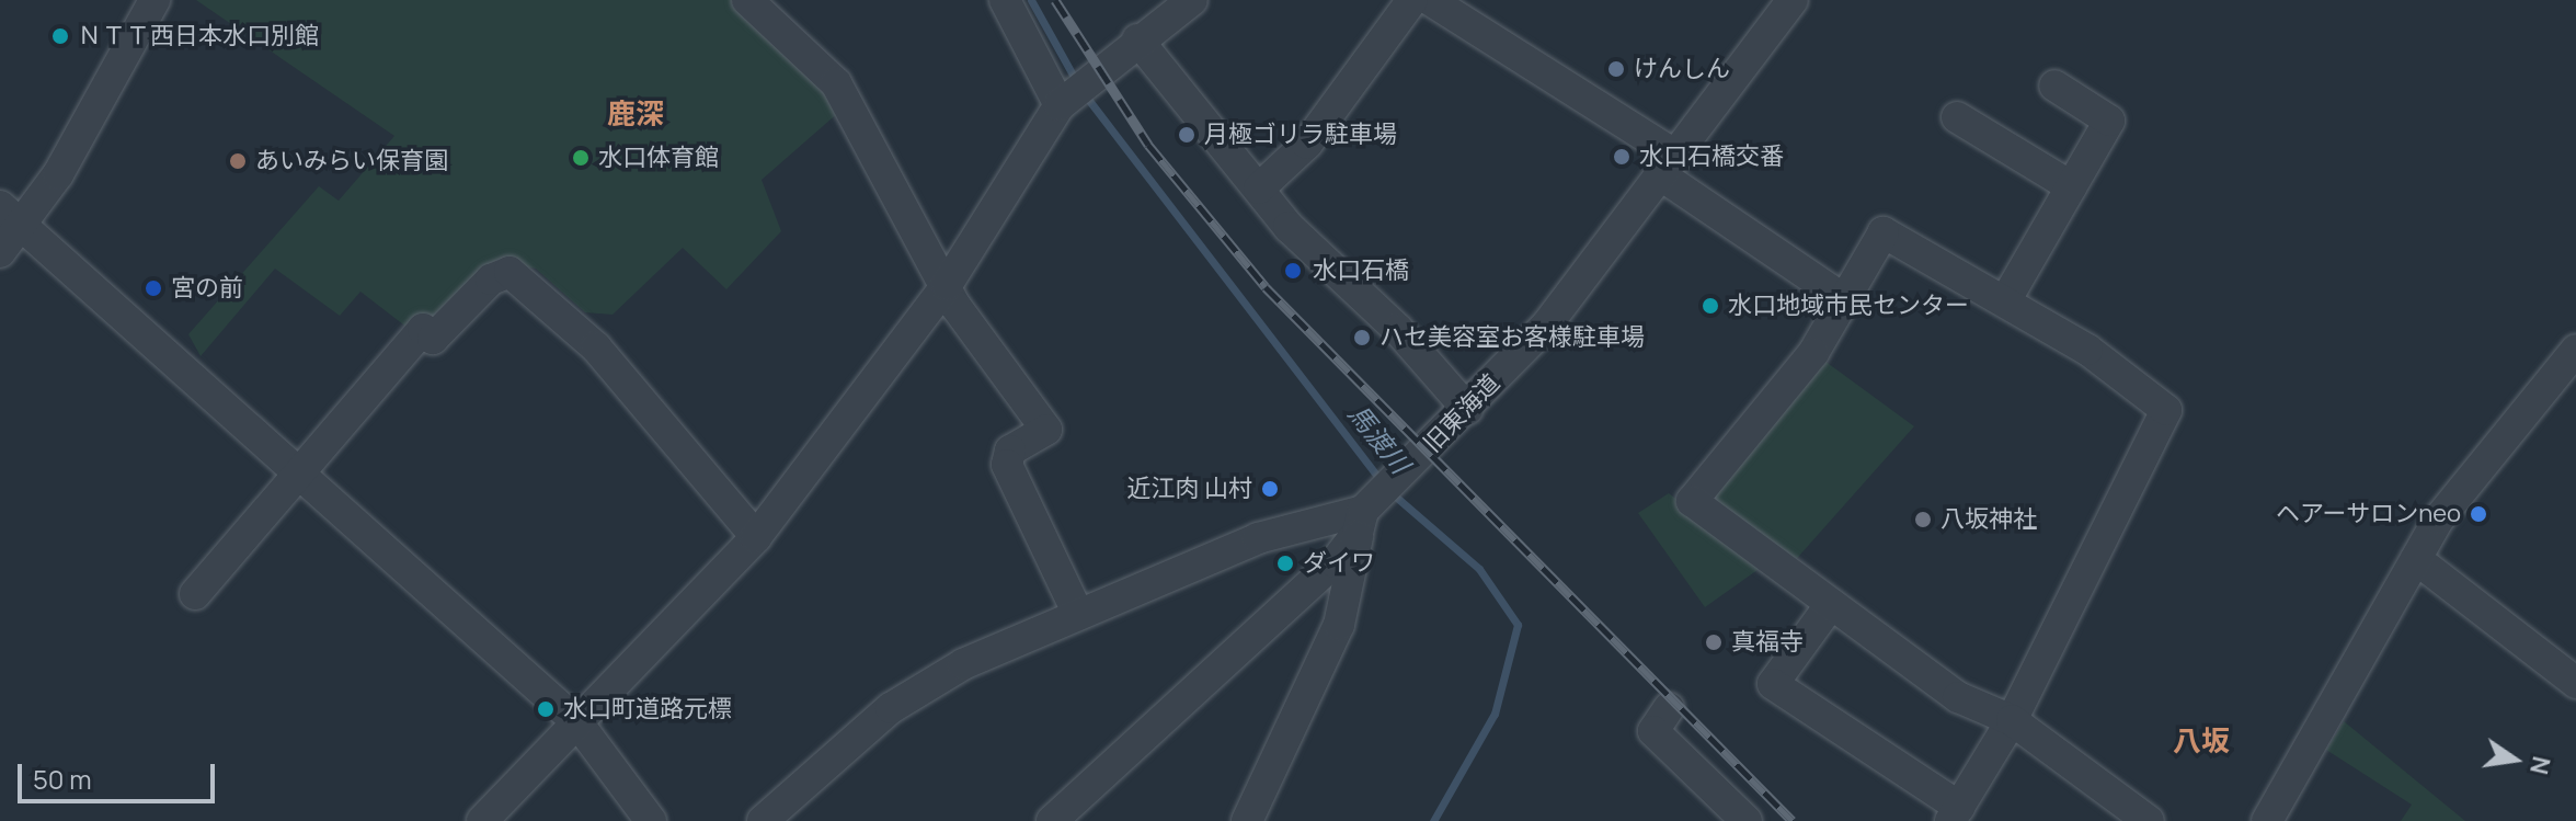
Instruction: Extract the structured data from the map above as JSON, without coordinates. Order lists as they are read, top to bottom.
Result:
{
  "streets": {
    "street": ["旧東海道"]
  },
  "districts": ["鹿深", "八坂"],
  "water": ["馬渡川"],
  "places": [
    "ＮＴＴ西日本水口別館",
    "けんしん",
    "月極ゴリラ駐車場",
    "水口石橋交番",
    "水口体育館",
    "あいみらい保育園",
    "水口石橋",
    "宮の前",
    "水口地域市民センター",
    "ハセ美容室お客様駐車場",
    "近江肉 山村",
    "ヘアーサロンneo",
    "八坂神社",
    "ダイワ",
    "真福寺",
    "水口町道路元標"
  ],
  "scale_bar": "50 m",
  "north": "right"
}
